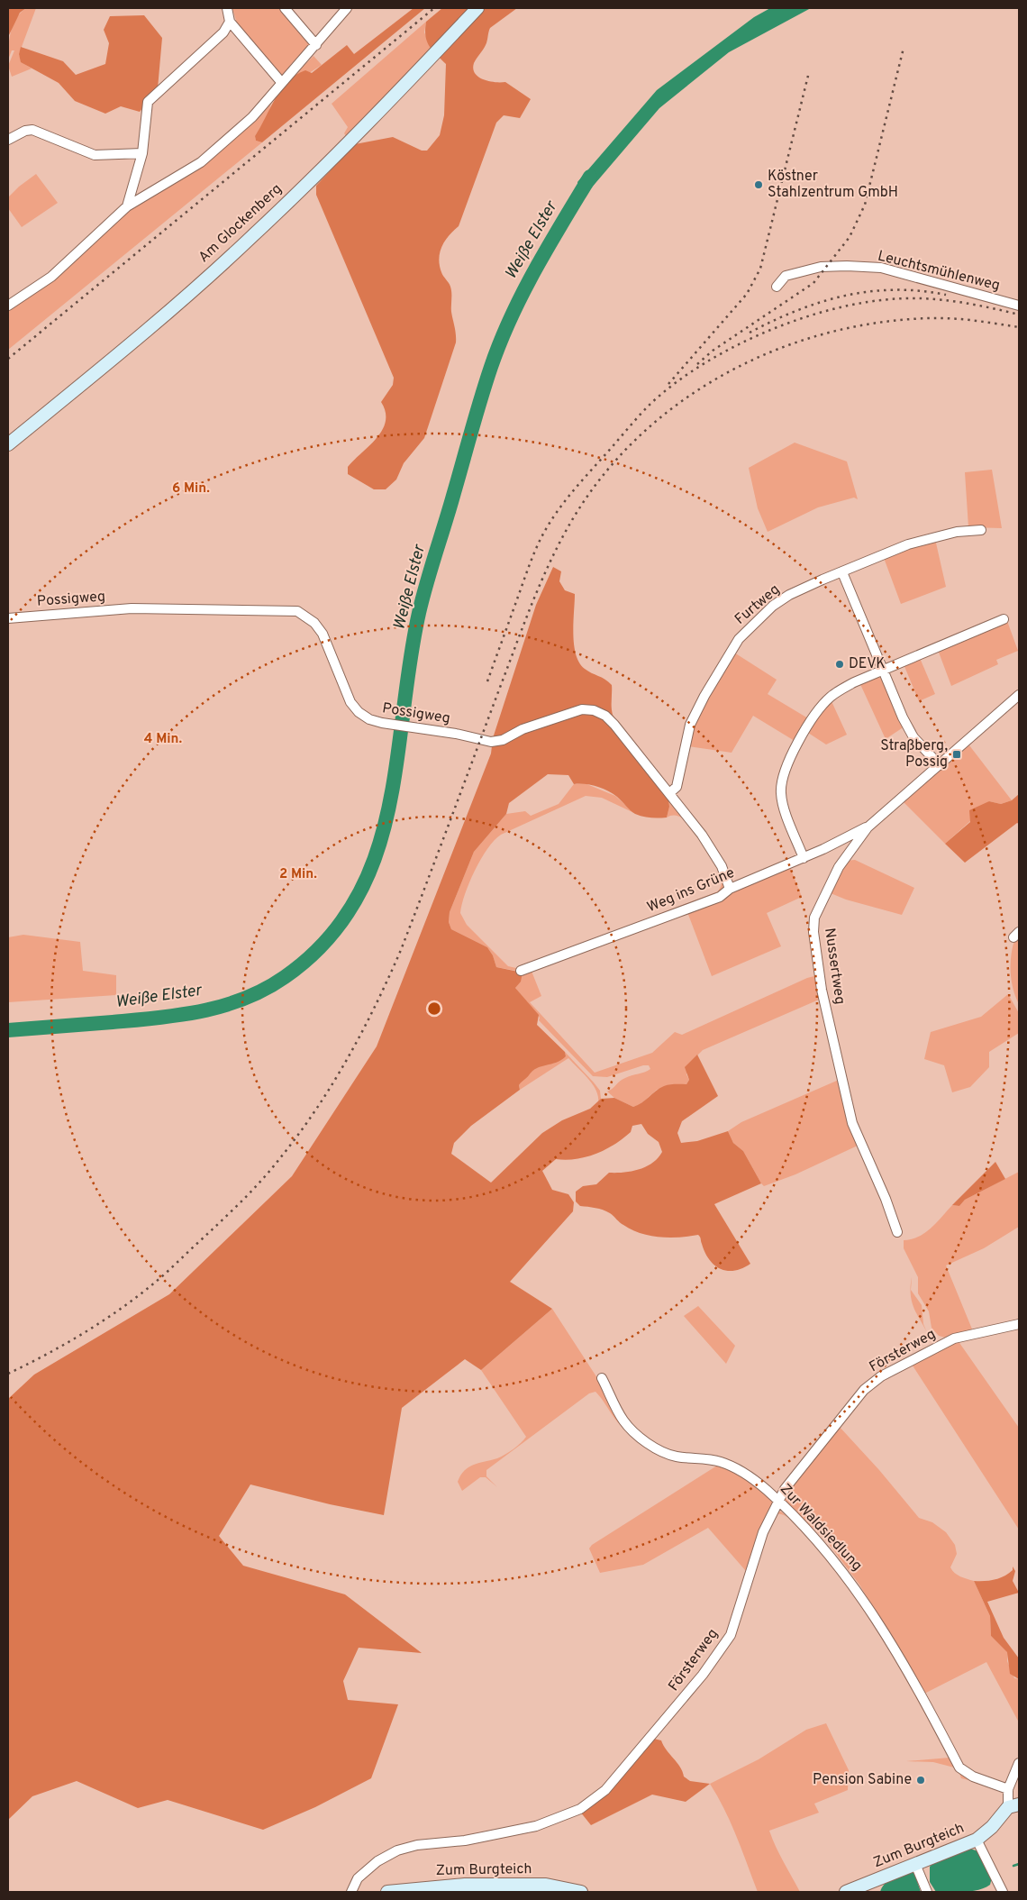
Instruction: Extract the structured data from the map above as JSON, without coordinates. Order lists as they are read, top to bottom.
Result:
{
  "streets": {
    "main road": ["Am Glockenberg", "Zum Burgteich"],
    "street": [
      "Leuchtsmühlenweg",
      "Possigweg",
      "Furtweg",
      "Weg ins Grüne",
      "Nussertweg",
      "Försterweg",
      "Zur Waldsiedlung"
    ]
  },
  "crossings": [
    ["Possigweg", "Furtweg"],
    ["Possigweg", "Weg ins Grüne"],
    ["Weg ins Grüne", "Nussertweg"],
    ["Försterweg", "Zur Waldsiedlung"]
  ],
  "water": ["Weiße Elster"],
  "places": {
    "other": ["Köstner Stahlzentrum GmbH", "DEVK", "Pension Sabine"],
    "transit": ["Straßberg, Possig"]
  },
  "rings": ["6 Min.", "4 Min.", "2 Min."]
}
